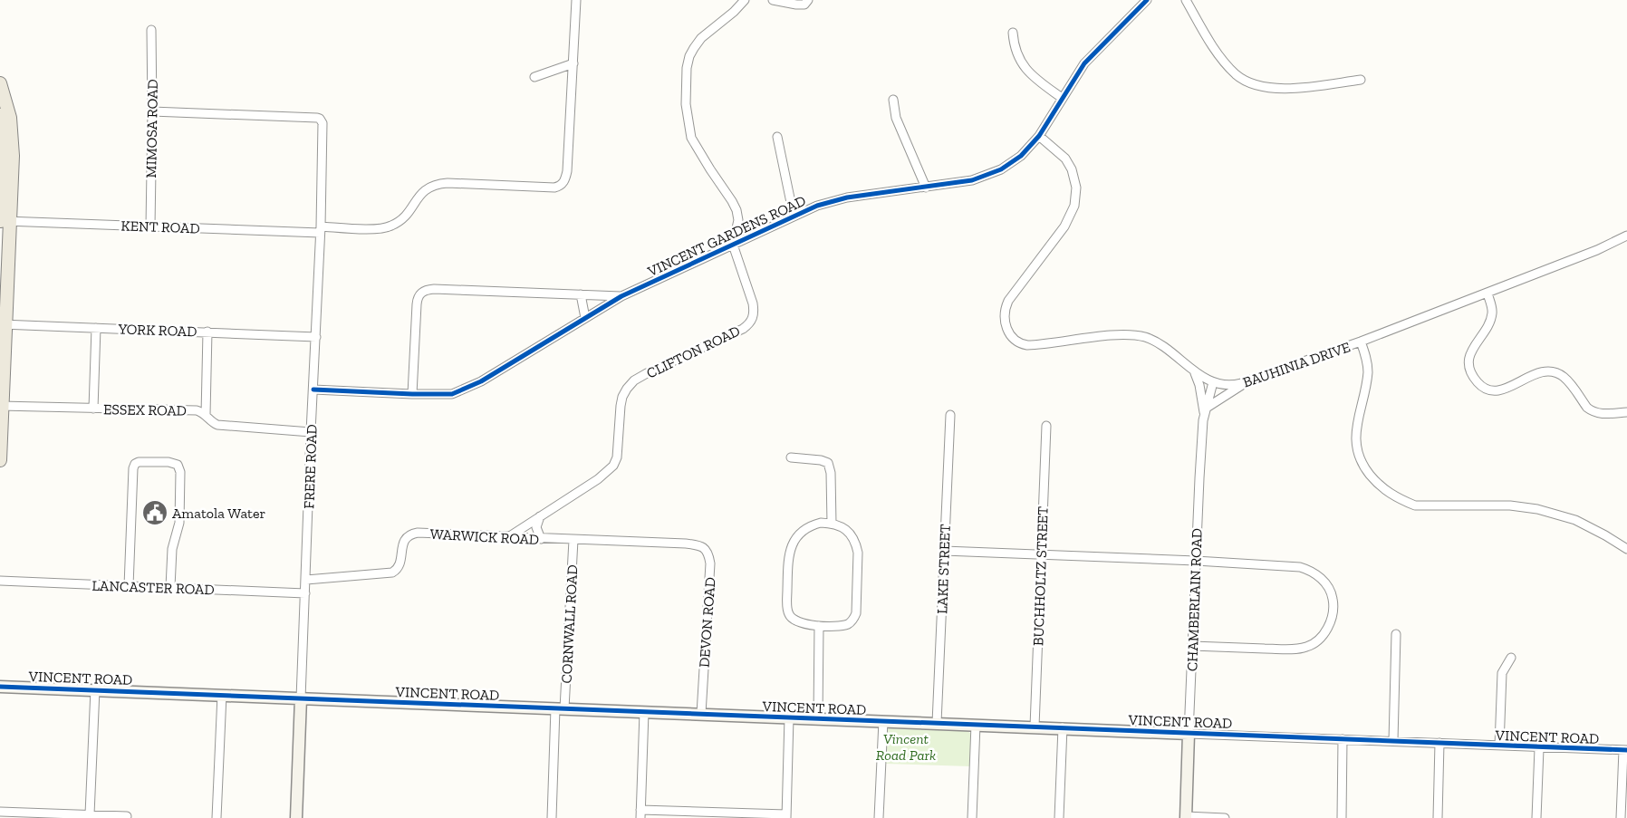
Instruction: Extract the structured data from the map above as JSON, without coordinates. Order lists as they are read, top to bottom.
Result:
{
  "streets": {
    "street": [
      "MIMOSA ROAD",
      "KENT ROAD",
      "VINCENT GARDENS ROAD",
      "YORK ROAD",
      "CLIFTON ROAD",
      "BAUHINIA DRIVE",
      "ESSEX ROAD",
      "FRERE ROAD",
      "WARWICK ROAD",
      "LAKE STREET",
      "BUCHHOLTZ STREET",
      "LANCASTER ROAD",
      "CHAMBERLAIN ROAD",
      "DEVON ROAD",
      "CORNWALL ROAD",
      "VINCENT ROAD"
    ]
  },
  "crossings": [
    ["MIMOSA ROAD", "KENT ROAD"],
    ["MIMOSA ROAD", "FRERE ROAD"],
    ["KENT ROAD", "FRERE ROAD"],
    ["VINCENT GARDENS ROAD", "CLIFTON ROAD"],
    ["VINCENT GARDENS ROAD", "BAUHINIA DRIVE"],
    ["VINCENT GARDENS ROAD", "FRERE ROAD"],
    ["YORK ROAD", "FRERE ROAD"],
    ["CLIFTON ROAD", "WARWICK ROAD"],
    ["BAUHINIA DRIVE", "CHAMBERLAIN ROAD"],
    ["ESSEX ROAD", "FRERE ROAD"],
    ["FRERE ROAD", "WARWICK ROAD"],
    ["FRERE ROAD", "LANCASTER ROAD"],
    ["FRERE ROAD", "VINCENT ROAD"],
    ["WARWICK ROAD", "DEVON ROAD"],
    ["WARWICK ROAD", "CORNWALL ROAD"],
    ["LAKE STREET", "VINCENT ROAD"],
    ["BUCHHOLTZ STREET", "VINCENT ROAD"],
    ["CHAMBERLAIN ROAD", "VINCENT ROAD"],
    ["DEVON ROAD", "VINCENT ROAD"],
    ["CORNWALL ROAD", "VINCENT ROAD"]
  ],
  "parks": ["Vincent Road Park"],
  "places": {
    "public building": ["Amatola Water"]
  }
}
